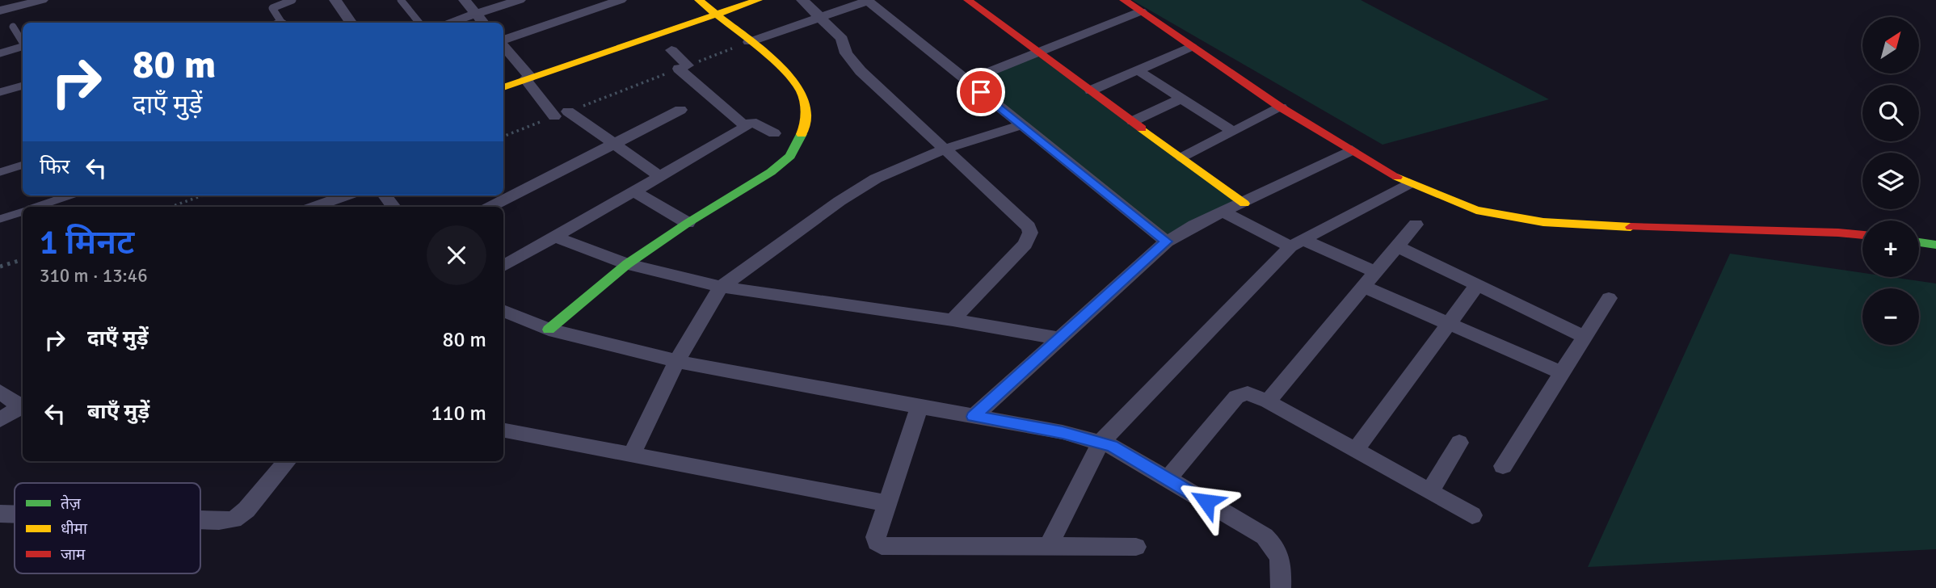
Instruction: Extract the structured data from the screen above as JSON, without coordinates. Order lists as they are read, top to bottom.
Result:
{
  "legend": ["तेज़", "धीमा", "जाम"],
  "north": "top right",
  "page": {
    "map_buttons": ["+", "−"],
    "turn": ["80 m", "दाएँ मुड़ें"],
    "then": "फिर",
    "heading": ["1 मिनट", "310 m · 13:46"],
    "list": [
      {
        "name": "दाएँ मुड़ें",
        "value": "80 m"
      },
      {
        "name": "बाएँ मुड़ें",
        "value": "110 m"
      }
    ]
  }
}
